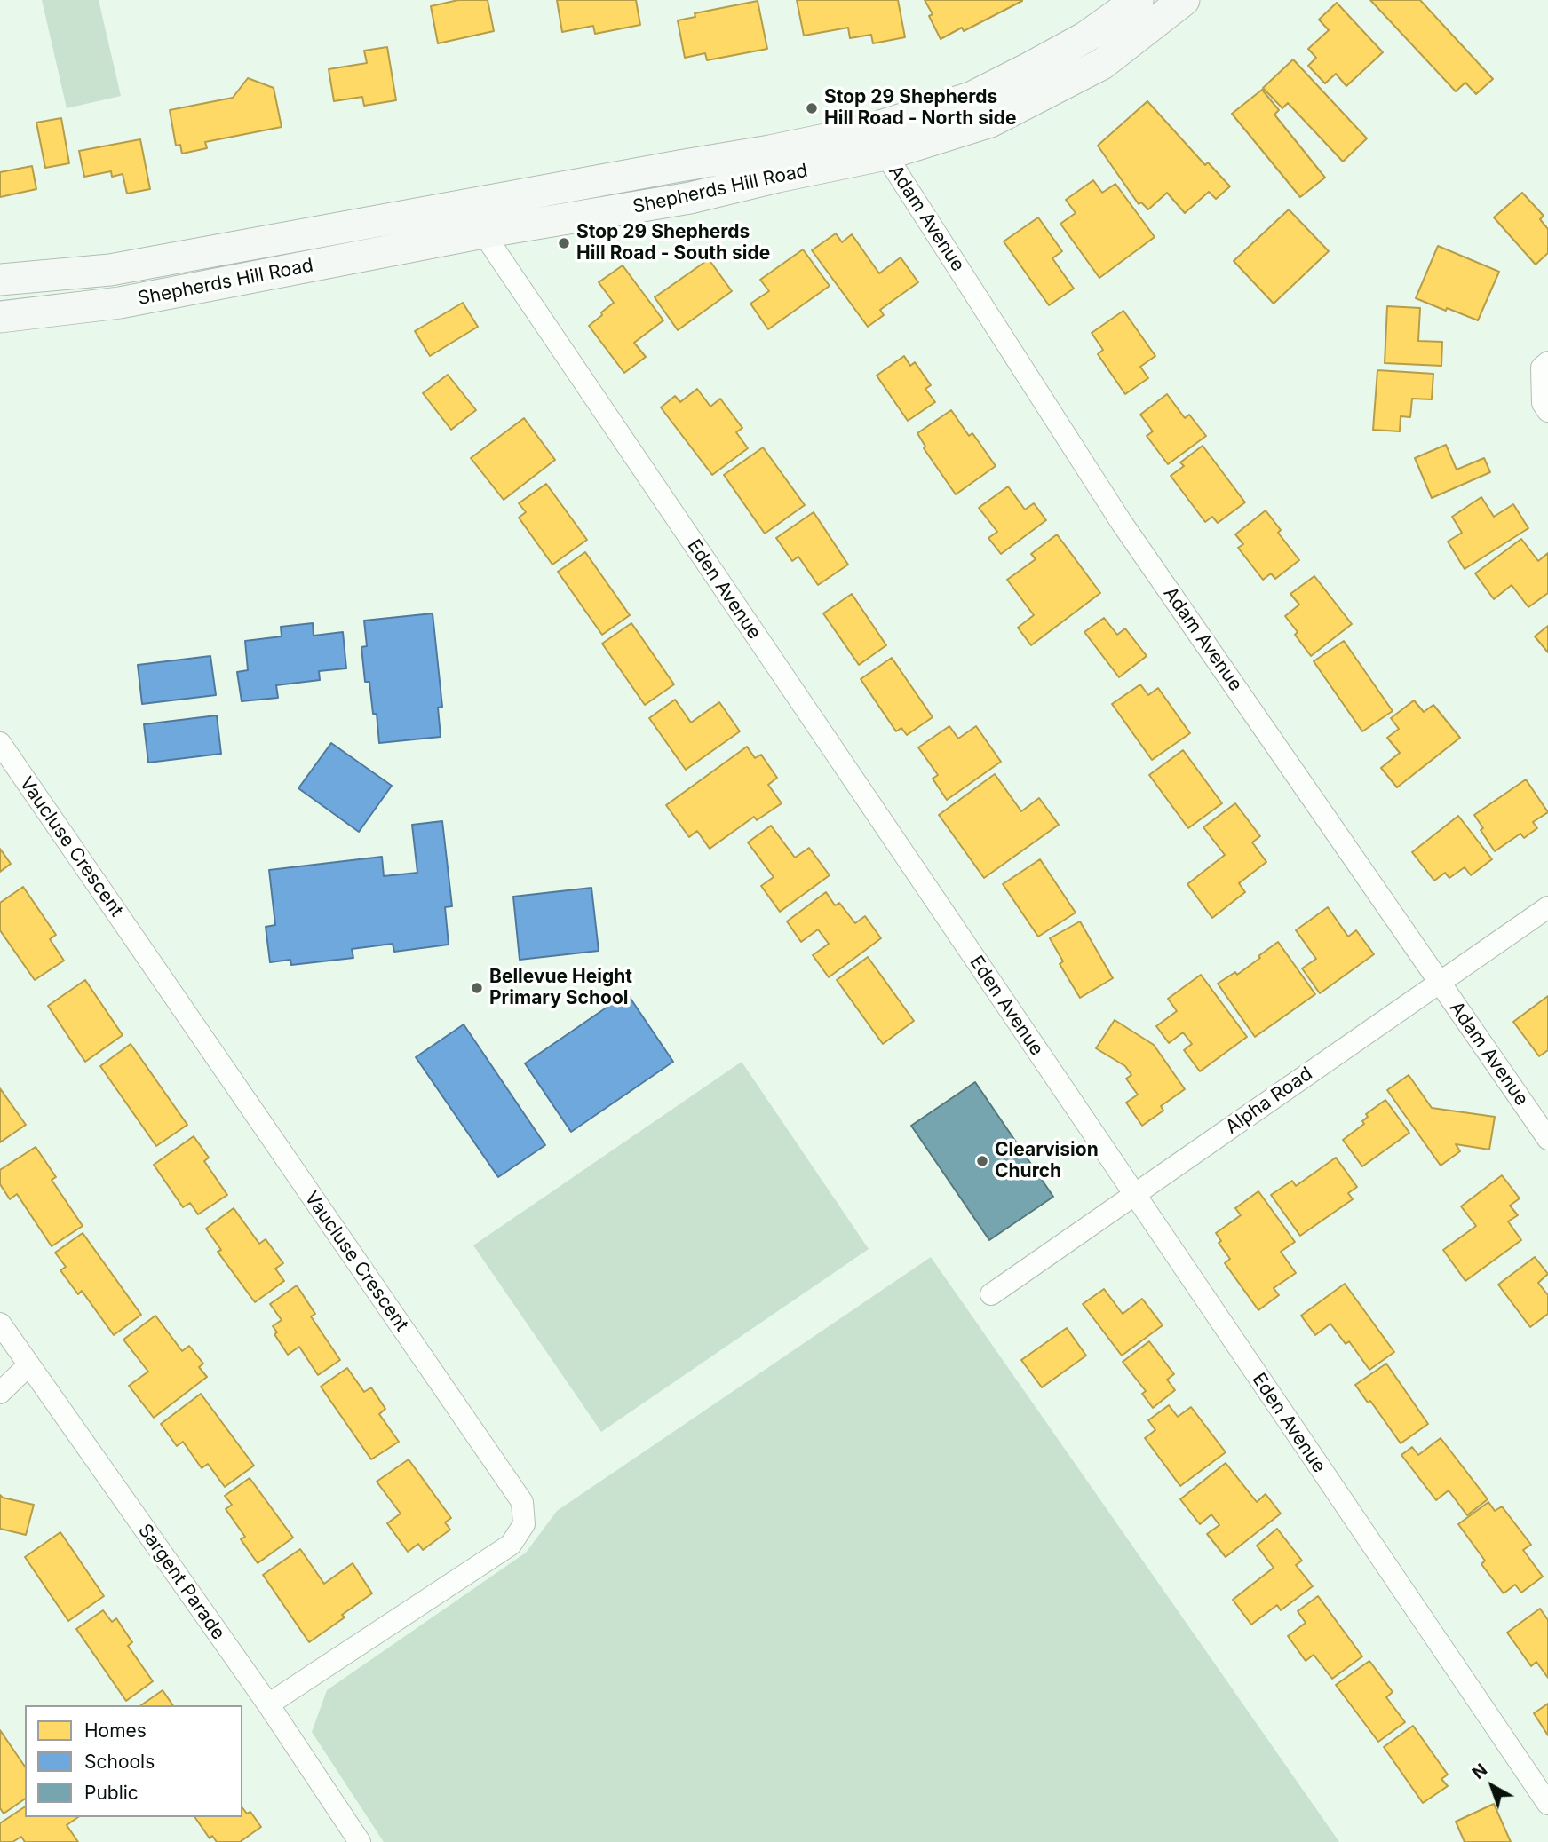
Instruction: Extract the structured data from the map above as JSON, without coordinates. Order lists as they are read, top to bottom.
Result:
{
  "streets": {
    "main road": ["Shepherds Hill Road"],
    "street": [
      "Adam Avenue",
      "Eden Avenue",
      "Vaucluse Crescent",
      "Alpha Road",
      "Sargent Parade"
    ]
  },
  "crossings": [
    ["Shepherds Hill Road", "Adam Avenue"],
    ["Shepherds Hill Road", "Eden Avenue"],
    ["Adam Avenue", "Alpha Road"],
    ["Eden Avenue", "Alpha Road"],
    ["Vaucluse Crescent", "Sargent Parade"]
  ],
  "places": [
    "Stop 29 Shepherds Hill Road - North side",
    "Stop 29 Shepherds Hill Road - South side",
    "Bellevue Height Primary School",
    "Clearvision Church"
  ],
  "legend": ["Homes", "Schools", "Public"],
  "north": "top left"
}
